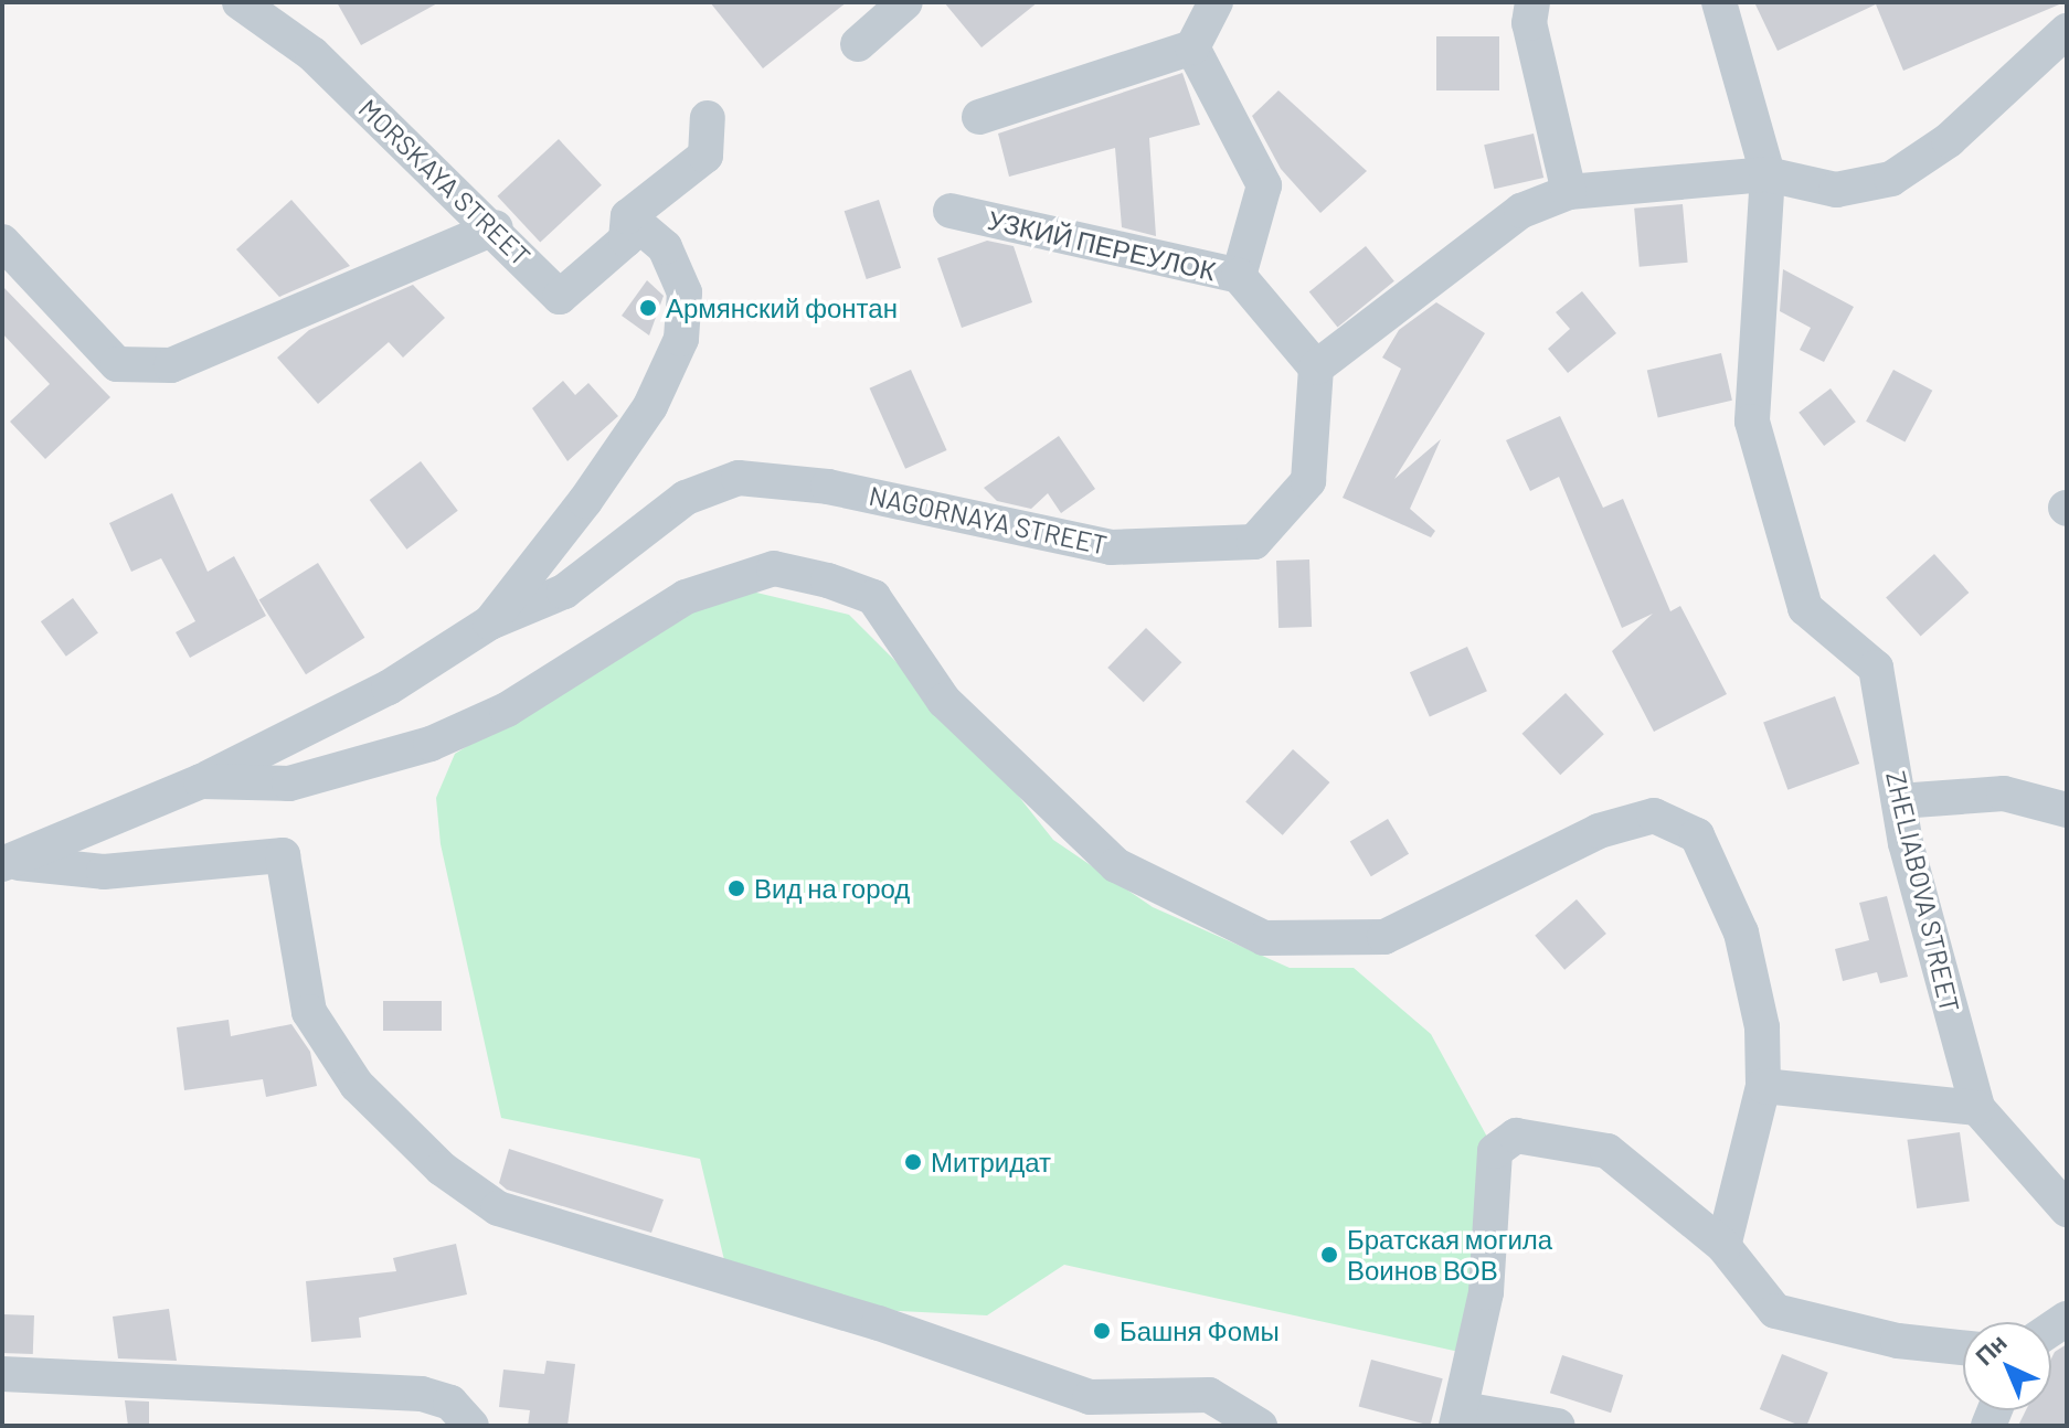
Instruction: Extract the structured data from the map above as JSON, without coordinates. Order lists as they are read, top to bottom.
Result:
{
  "streets": {
    "street": [
      "MORSKAYA STREET",
      "УЗКИЙ ПЕРЕУЛОК",
      "NAGORNAYA STREET",
      "ZHELIABOVA STREET"
    ]
  },
  "crossings": [
    ["УЗКИЙ ПЕРЕУЛОК", "NAGORNAYA STREET"]
  ],
  "places": [
    "Армянский фонтан",
    "Вид на город",
    "Митридат",
    "Братская могила Воинов ВОВ",
    "Башня Фомы"
  ],
  "north": "top left"
}
